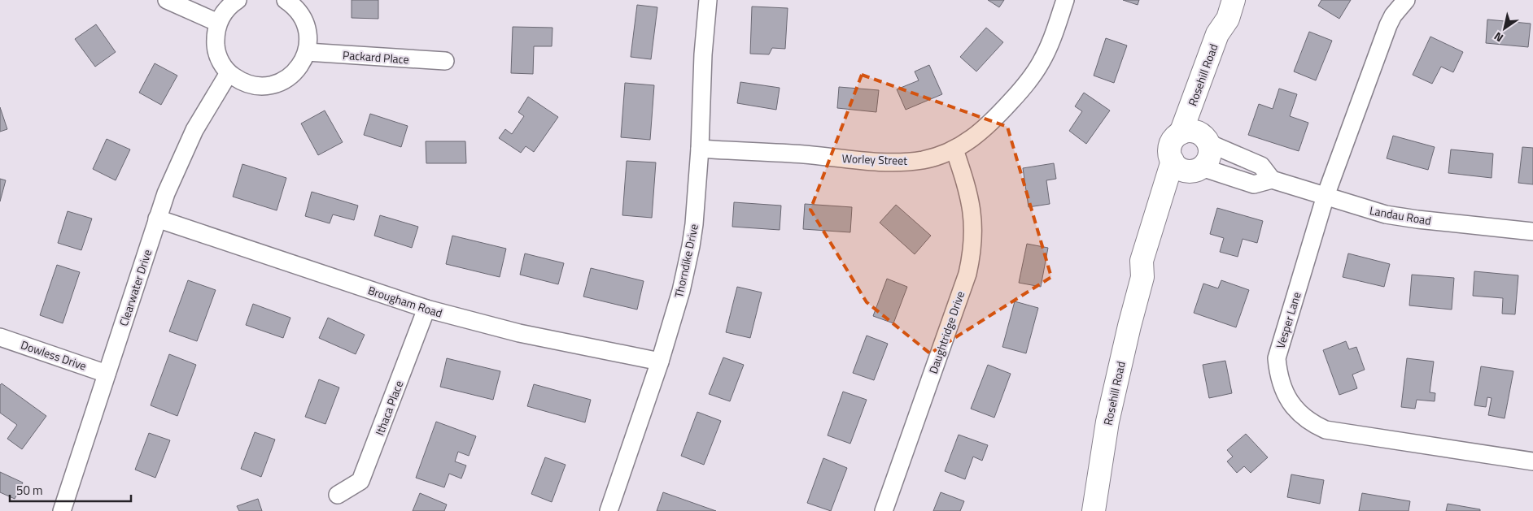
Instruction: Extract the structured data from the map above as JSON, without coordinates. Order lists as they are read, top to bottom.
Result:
{
  "streets": {
    "main road": ["Rosehill Road"],
    "street": [
      "Packard Place",
      "Worley Street",
      "Landau Road",
      "Thorndike Drive",
      "Clearwater Drive",
      "Brougham Road",
      "Vesper Lane",
      "Daughtridge Drive",
      "Dowless Drive",
      "Ithaca Place"
    ]
  },
  "crossings": [
    ["Rosehill Road", "Landau Road"],
    ["Worley Street", "Thorndike Drive"],
    ["Worley Street", "Daughtridge Drive"],
    ["Landau Road", "Vesper Lane"],
    ["Thorndike Drive", "Brougham Road"],
    ["Clearwater Drive", "Brougham Road"],
    ["Clearwater Drive", "Dowless Drive"],
    ["Brougham Road", "Ithaca Place"]
  ],
  "scale_bar": "50 m",
  "north": "bottom left"
}
